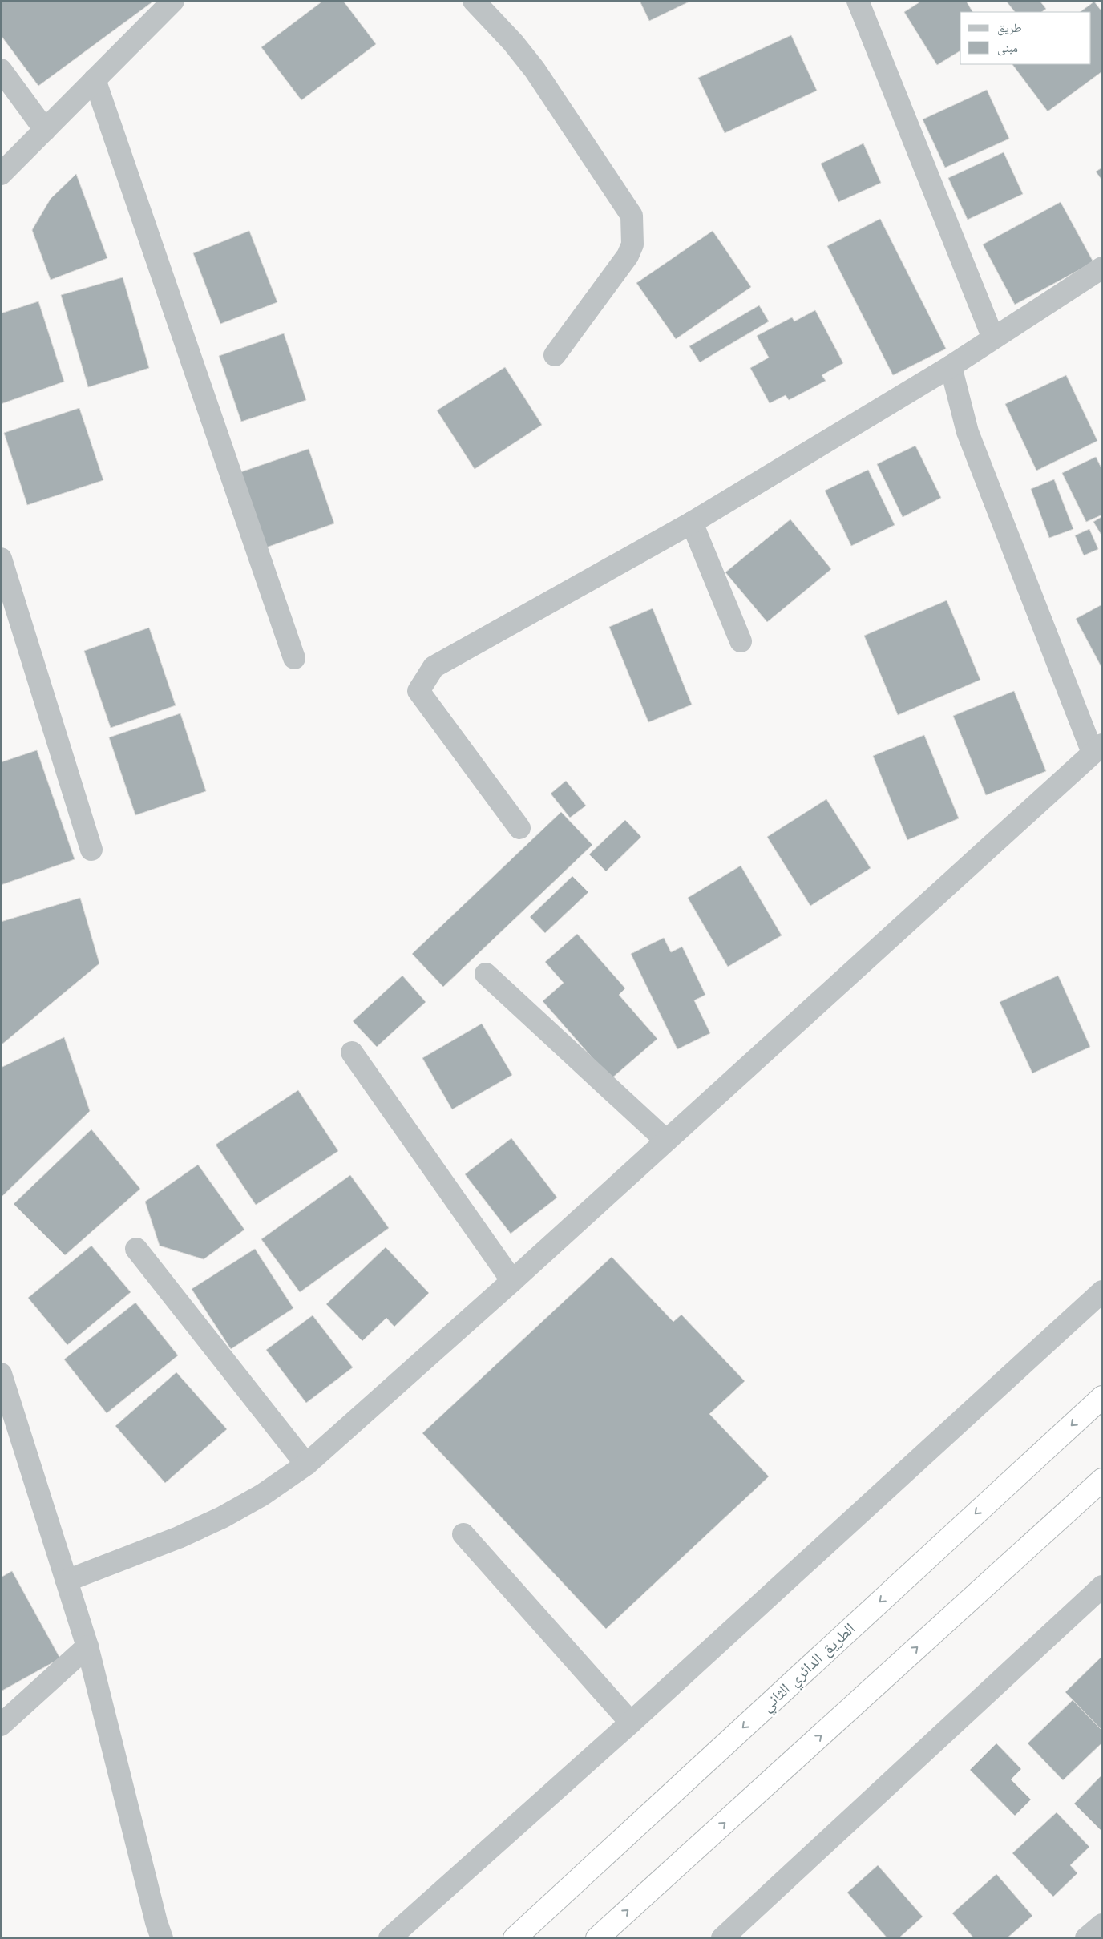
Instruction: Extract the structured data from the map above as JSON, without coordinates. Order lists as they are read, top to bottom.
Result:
{
  "streets": {
    "highway": ["الطريق الدائري الثاني"]
  },
  "legend": ["طريق", "مبنى"]
}
